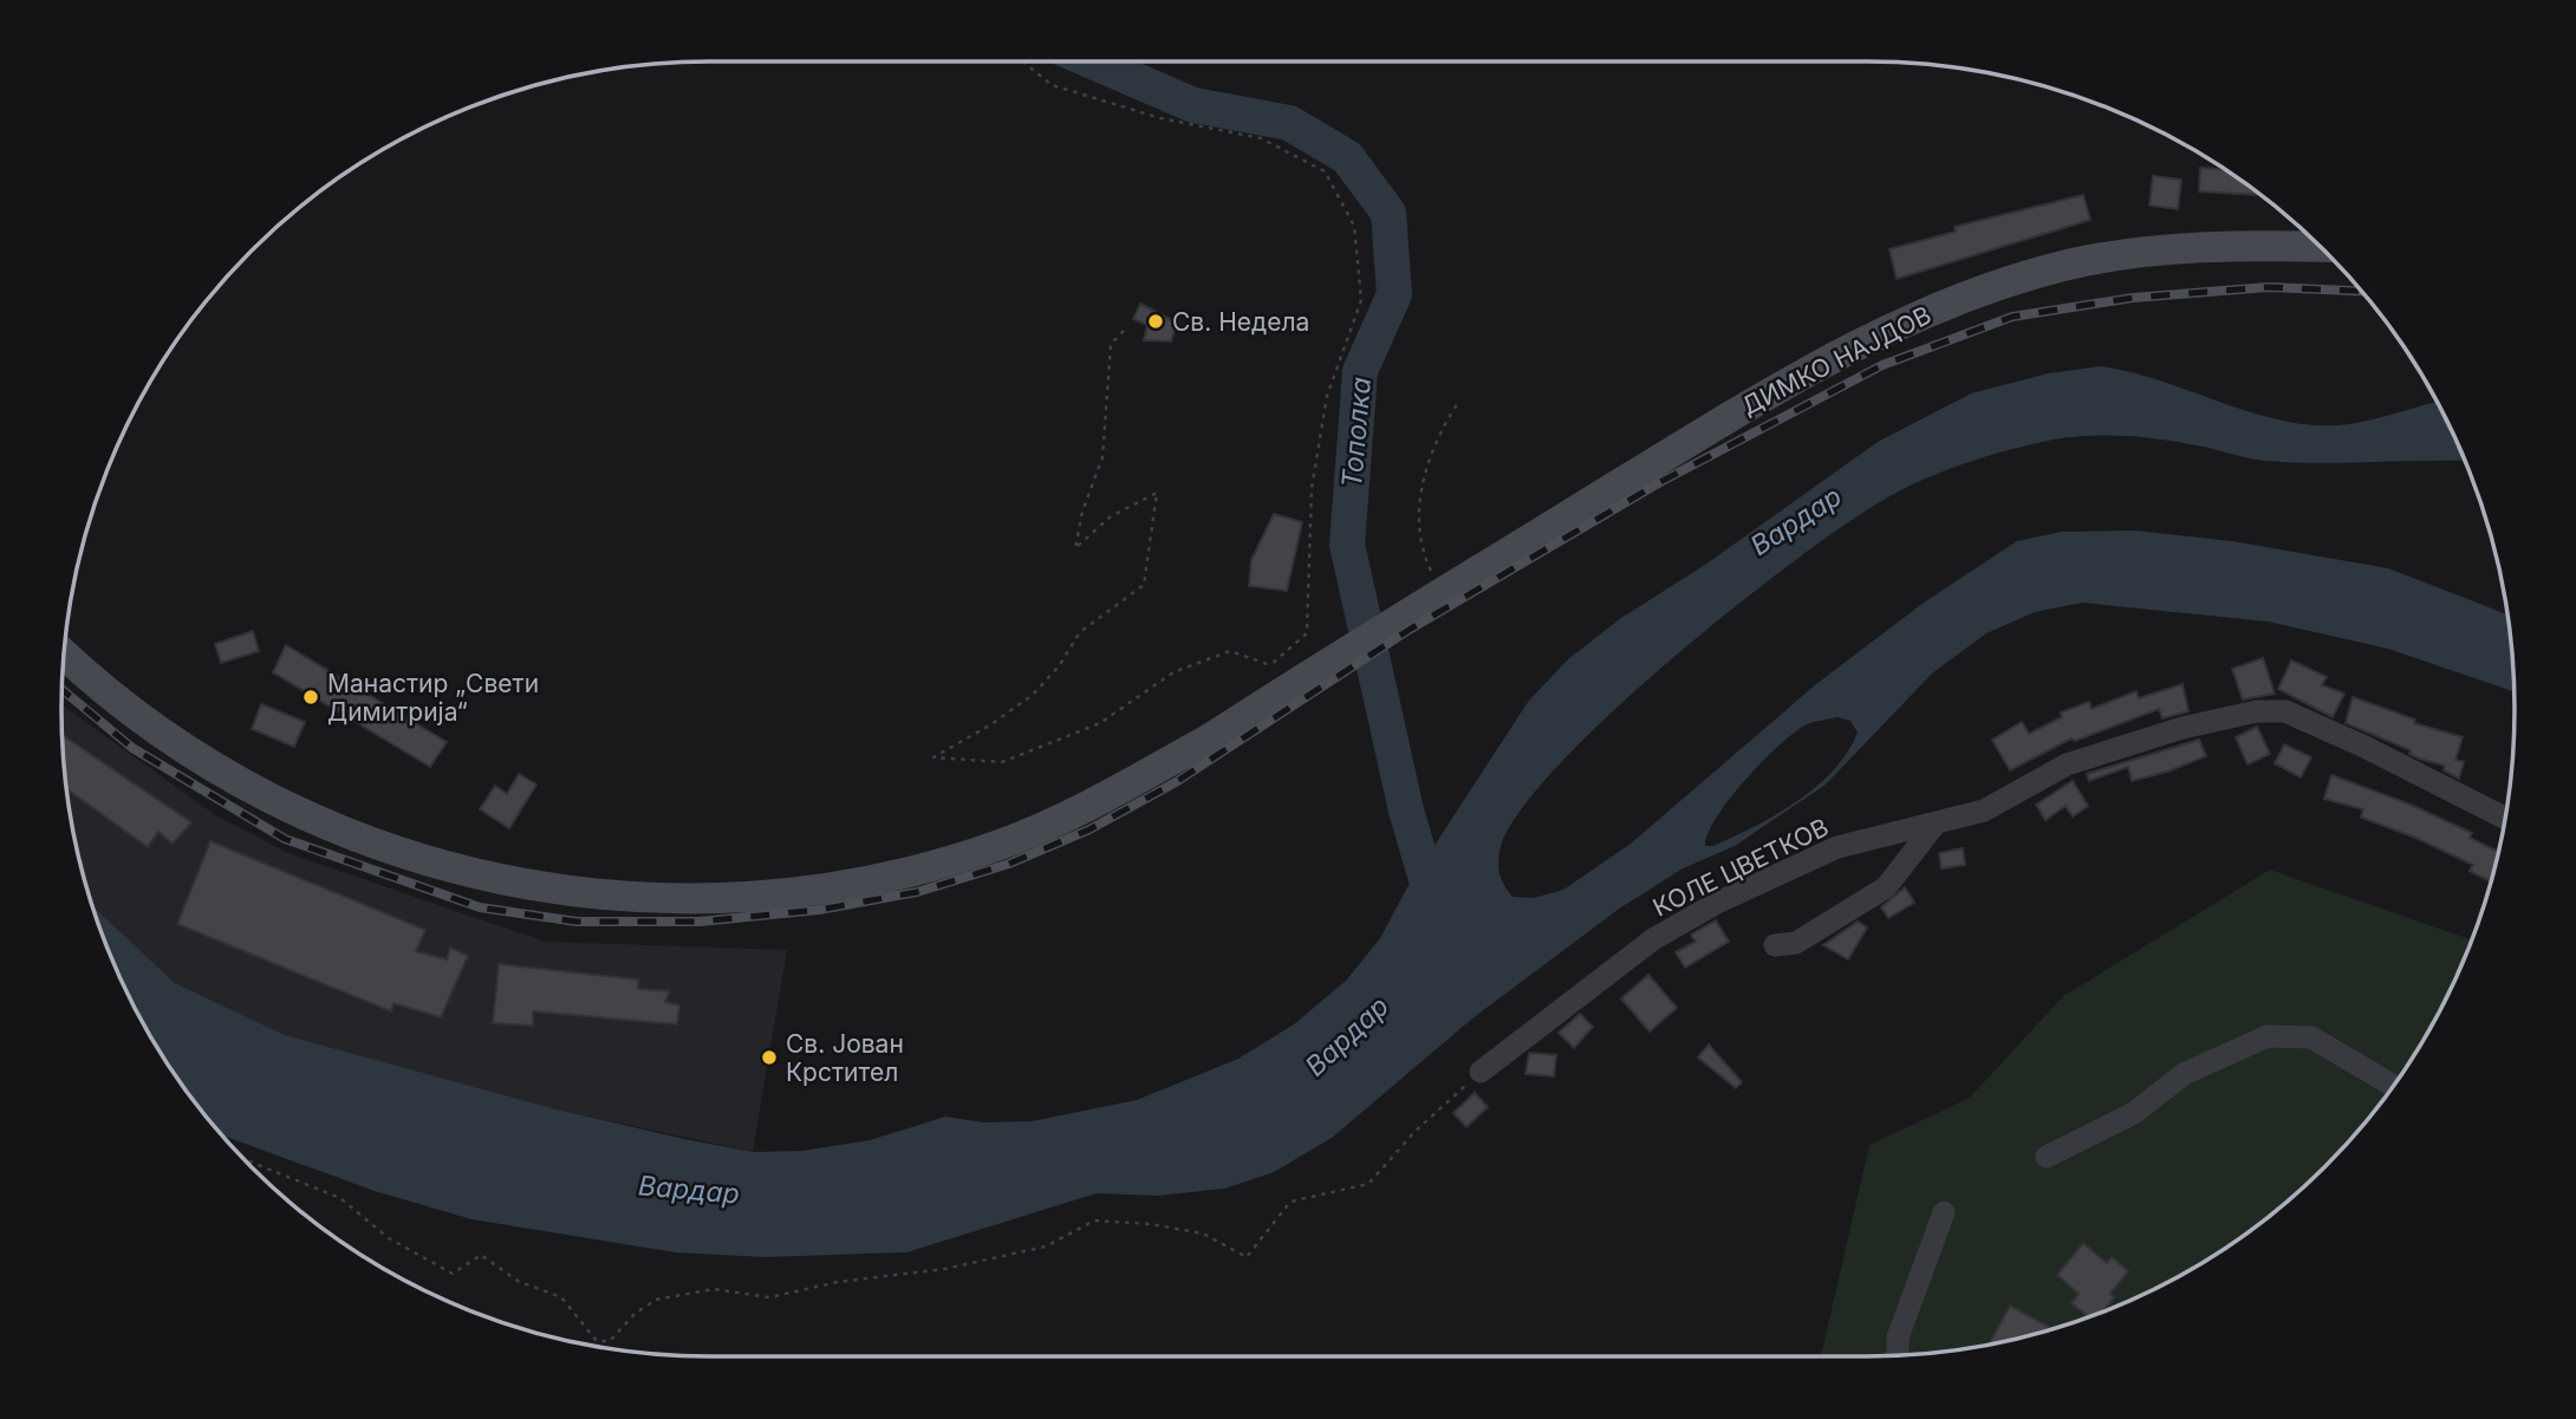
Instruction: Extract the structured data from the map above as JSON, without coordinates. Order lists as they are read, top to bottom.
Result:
{
  "streets": {
    "main road": ["ДИМКО НАЈДОВ"],
    "street": ["КОЛЕ ЦВЕТКОВ"]
  },
  "water": ["Тополка", "Вардар"],
  "places": ["Св. Недела", "Манастир „Свети Димитрија“", "Св. Јован Крстител"]
}
